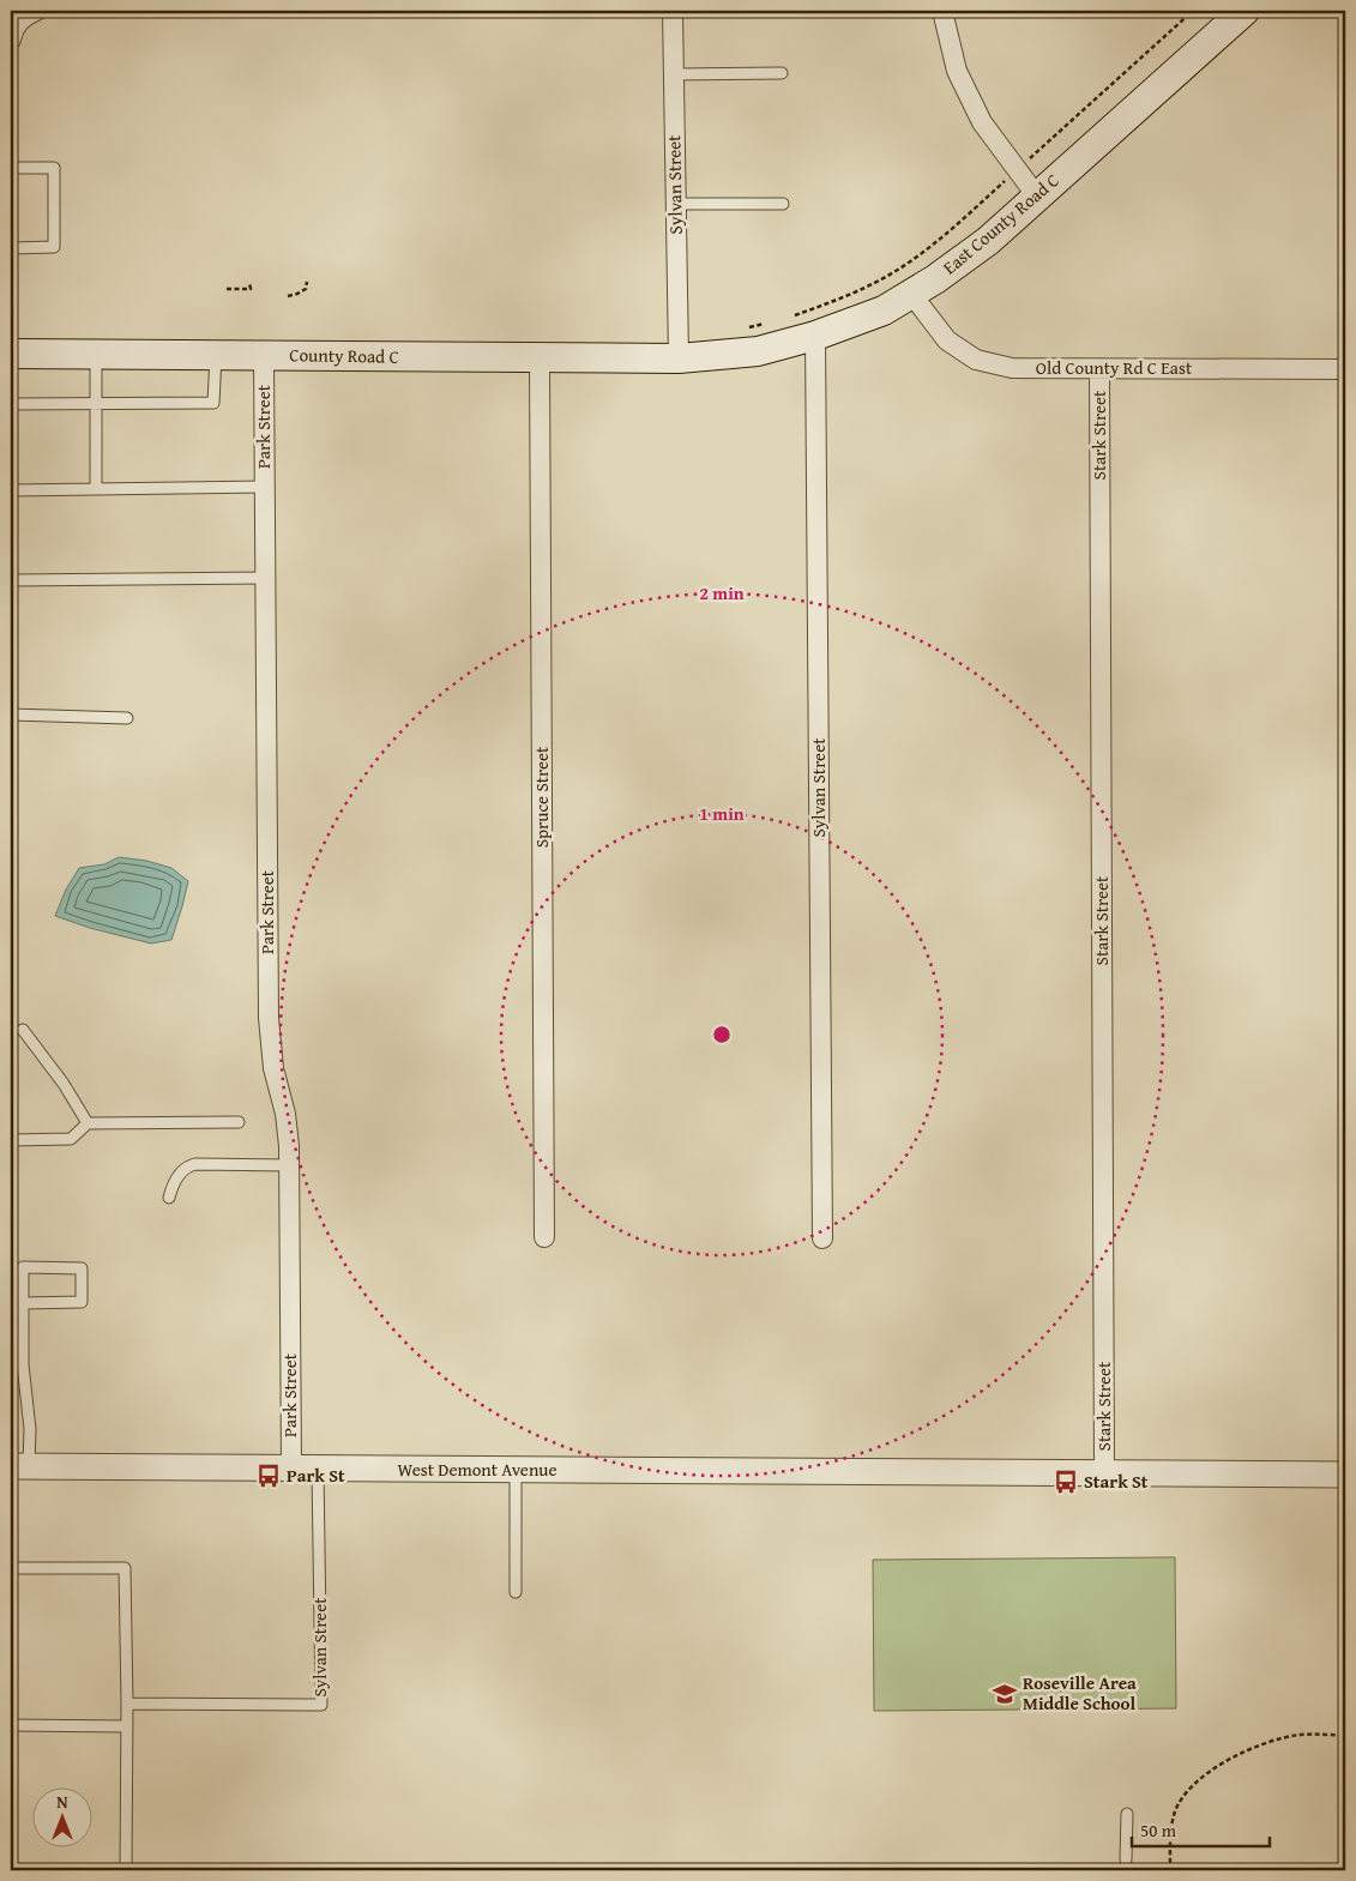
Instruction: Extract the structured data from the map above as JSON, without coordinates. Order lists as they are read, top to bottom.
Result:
{
  "streets": {
    "main road": ["East County Road C", "County Road C"],
    "street": [
      "Sylvan Street",
      "Old County Rd C East",
      "Park Street",
      "Stark Street",
      "Spruce Street",
      "West Demont Avenue"
    ]
  },
  "crossings": [
    ["Sylvan Street", "East County Road C"],
    ["Sylvan Street", "County Road C"],
    ["Sylvan Street", "West Demont Avenue"],
    ["East County Road C", "County Road C"],
    ["East County Road C", "Old County Rd C East"],
    ["County Road C", "Park Street"],
    ["County Road C", "Spruce Street"],
    ["Old County Rd C East", "Stark Street"],
    ["Park Street", "West Demont Avenue"],
    ["Stark Street", "West Demont Avenue"]
  ],
  "places": {
    "bus stop": ["Park St", "Stark St"],
    "school or university": ["Roseville Area Middle School"]
  },
  "scale_bar": "50 m",
  "north": "top",
  "rings": ["2 min", "1 min"]
}
